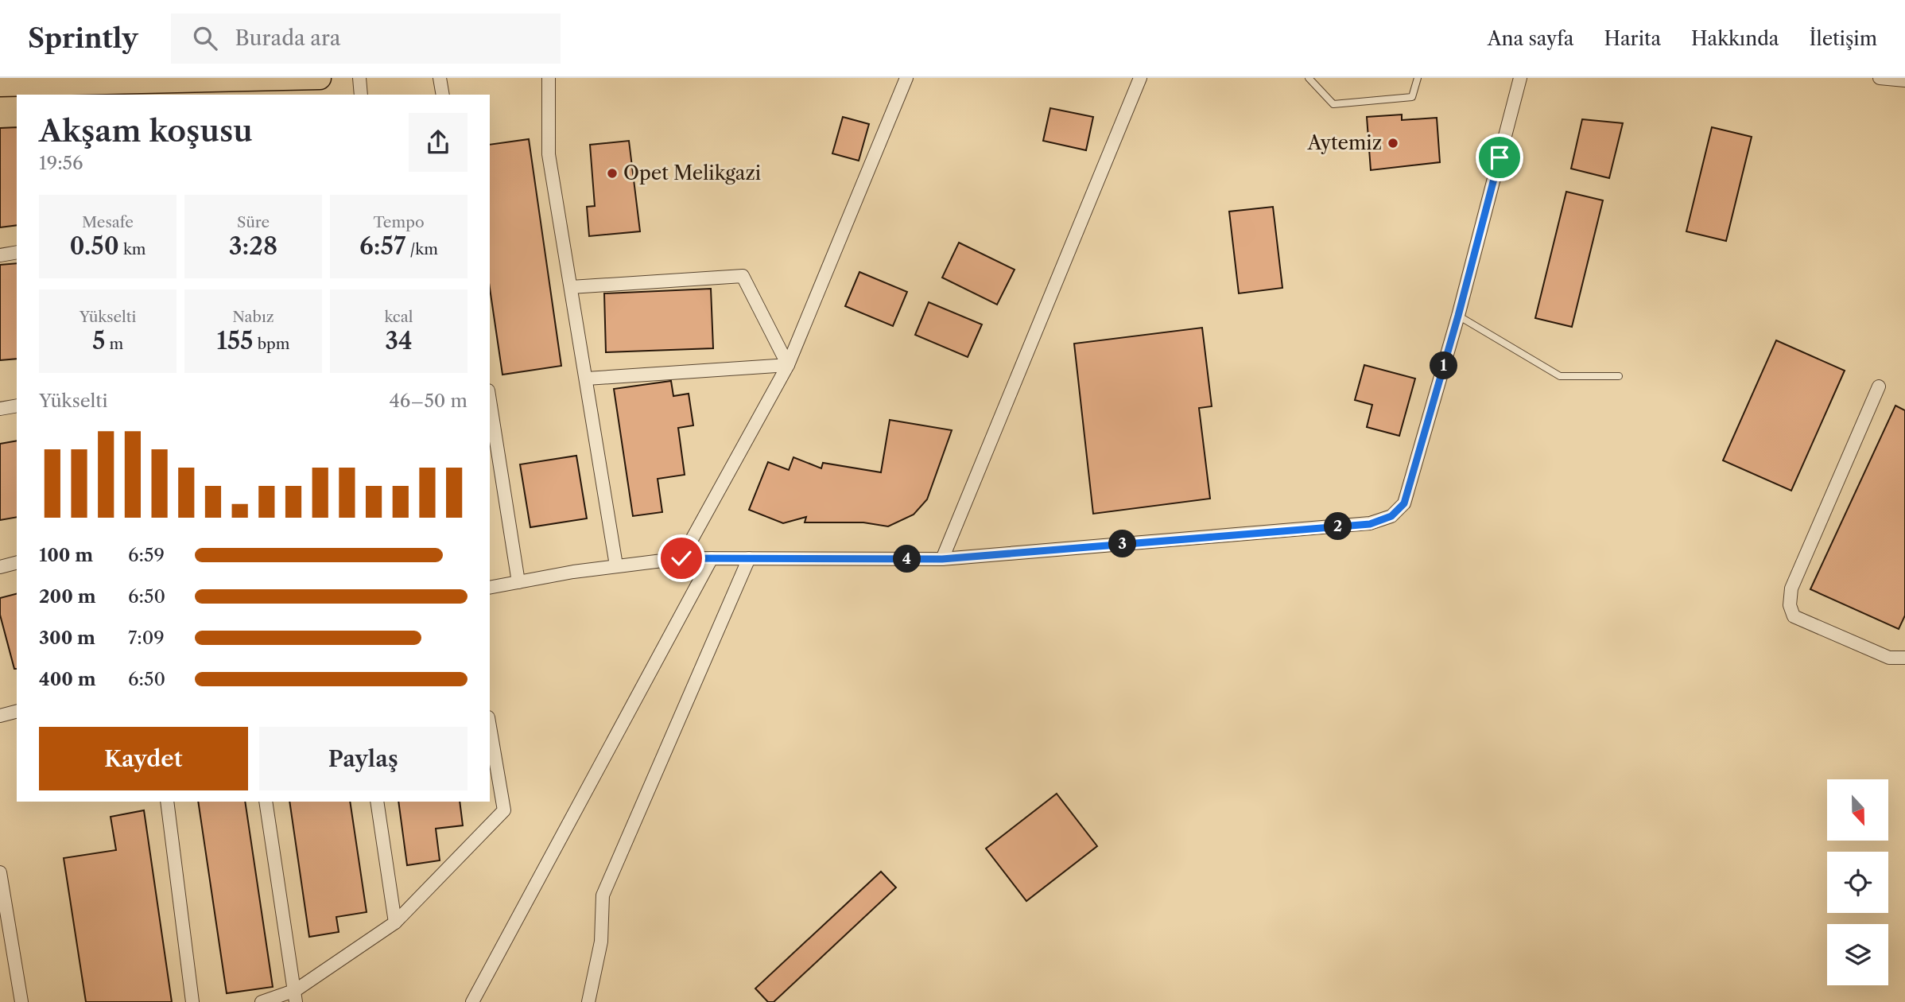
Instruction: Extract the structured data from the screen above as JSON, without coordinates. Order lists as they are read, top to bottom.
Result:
{
  "places": ["Aytemiz", "Opet Melikgazi"],
  "north": "bottom",
  "page": {
    "header": "Sprintly",
    "search": "Burada ara",
    "nav": [
      "Ana sayfa",
      "Harita",
      "Hakkında",
      "İletişim"
    ],
    "heading": ["Akşam koşusu", "19:56"],
    "stats": [
      ["Mesafe", "0.50 km"],
      ["Süre", "3:28"],
      ["Tempo", "6:57 /km"],
      ["Yükselti", "5 m"],
      ["Nabız", "155 bpm"],
      ["kcal", "34"]
    ],
    "pins": [
      "1",
      "2",
      "3",
      "4"
    ],
    "chart": ["Yükselti", "46–50 m"],
    "list": [
      {
        "name": "100 m",
        "note": "6:59"
      },
      {
        "name": "200 m",
        "note": "6:50"
      },
      {
        "name": "300 m",
        "note": "7:09"
      },
      {
        "name": "400 m",
        "note": "6:50"
      }
    ],
    "buttons": ["Kaydet", "Paylaş"]
  }
}
